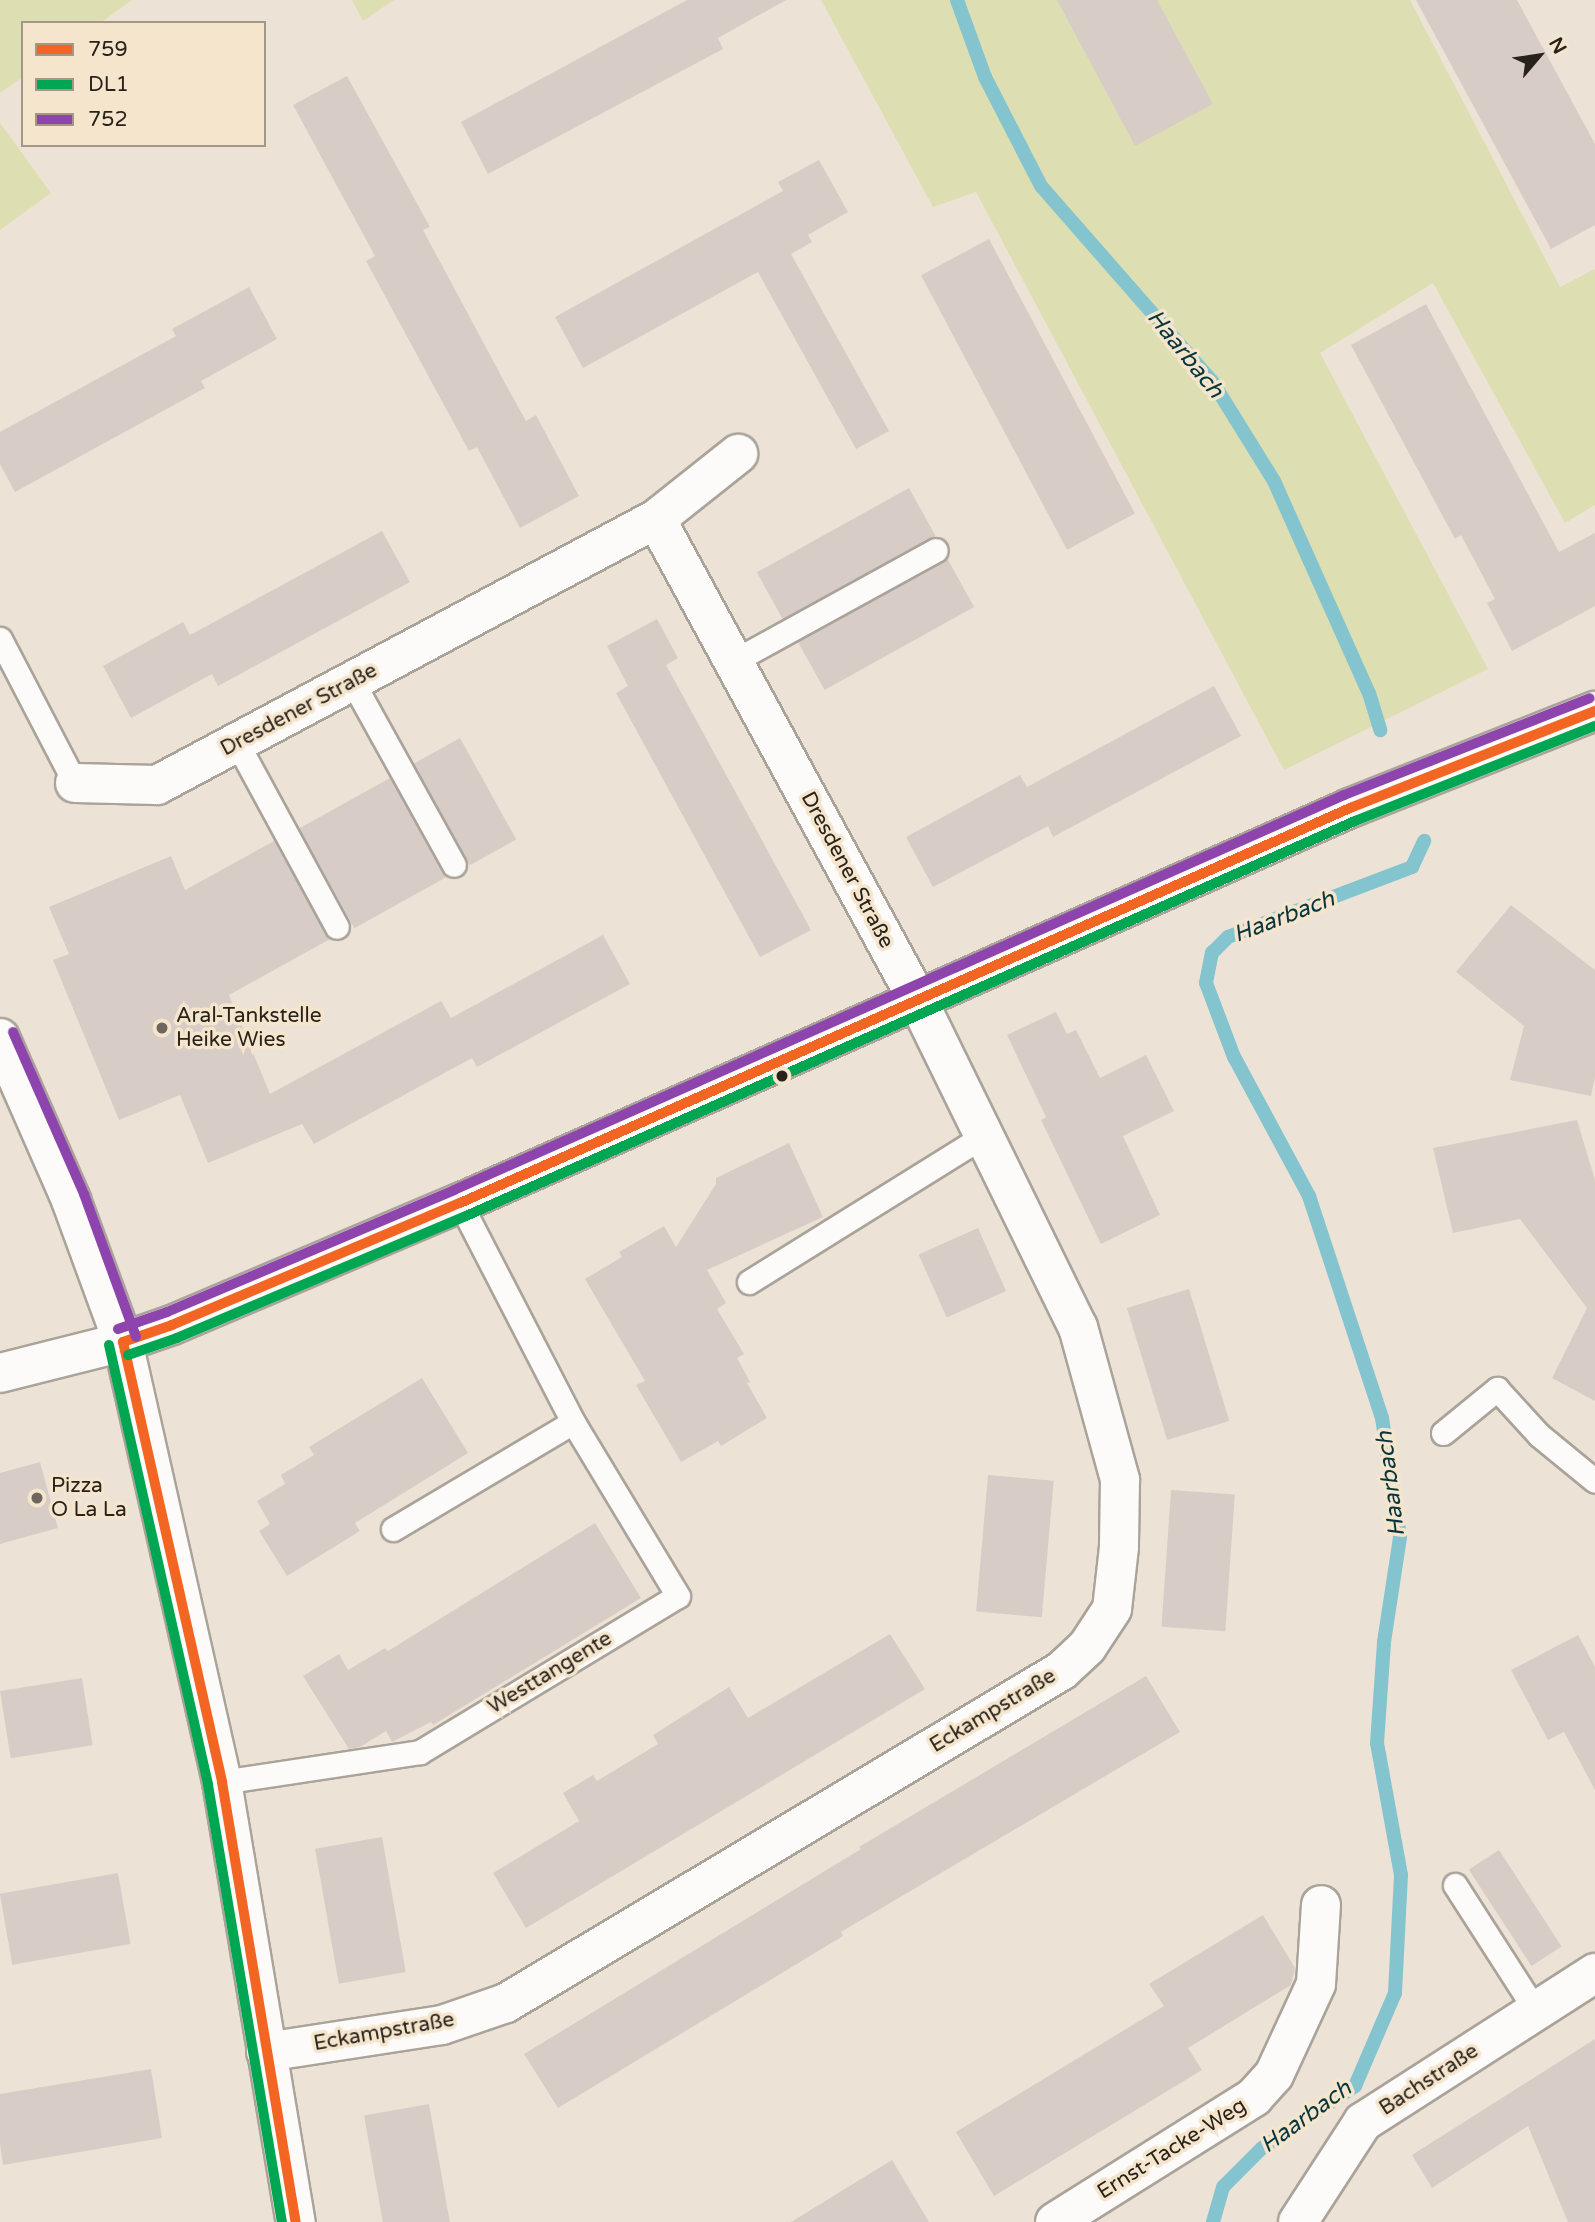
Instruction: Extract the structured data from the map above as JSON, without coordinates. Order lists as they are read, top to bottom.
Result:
{
  "streets": {
    "street": [
      "Dresdener Straße",
      "Eckampstraße",
      "Bachstraße",
      "Ernst-Tacke-Weg"
    ],
    "lane": ["Westtangente"]
  },
  "crossings": [
    ["Dresdener Straße", "Eckampstraße"]
  ],
  "water": ["Haarbach"],
  "places": ["Aral-Tankstelle Heike Wies", "Pizza O La La"],
  "lines": ["transit line 752", "transit line 759", "transit line DL1"],
  "legend": ["759", "DL1", "752"],
  "north": "top right"
}
